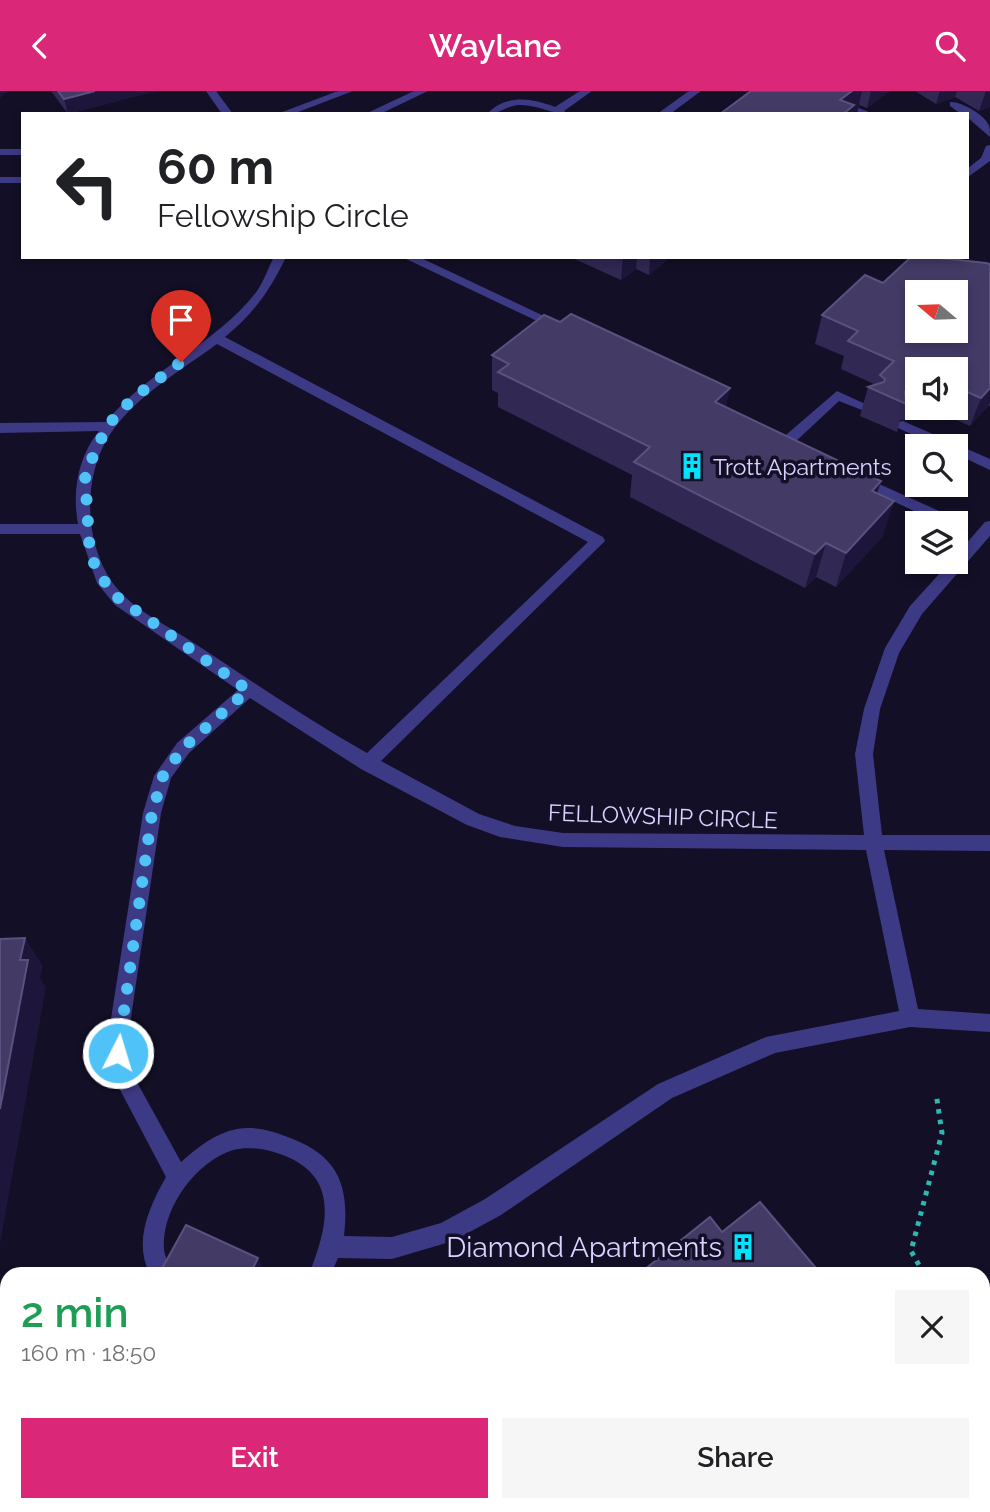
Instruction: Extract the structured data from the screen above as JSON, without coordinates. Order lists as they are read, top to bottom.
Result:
{
  "streets": {
    "lane": ["FELLOWSHIP CIRCLE"]
  },
  "places": {
    "building": ["Trott Apartments", "Diamond Apartments"]
  },
  "north": "left",
  "page": {
    "header": "Waylane",
    "turn": ["60 m", "Fellowship Circle"],
    "heading": ["2 min", "160 m · 18:50"],
    "buttons": ["Exit", "Share"]
  }
}
